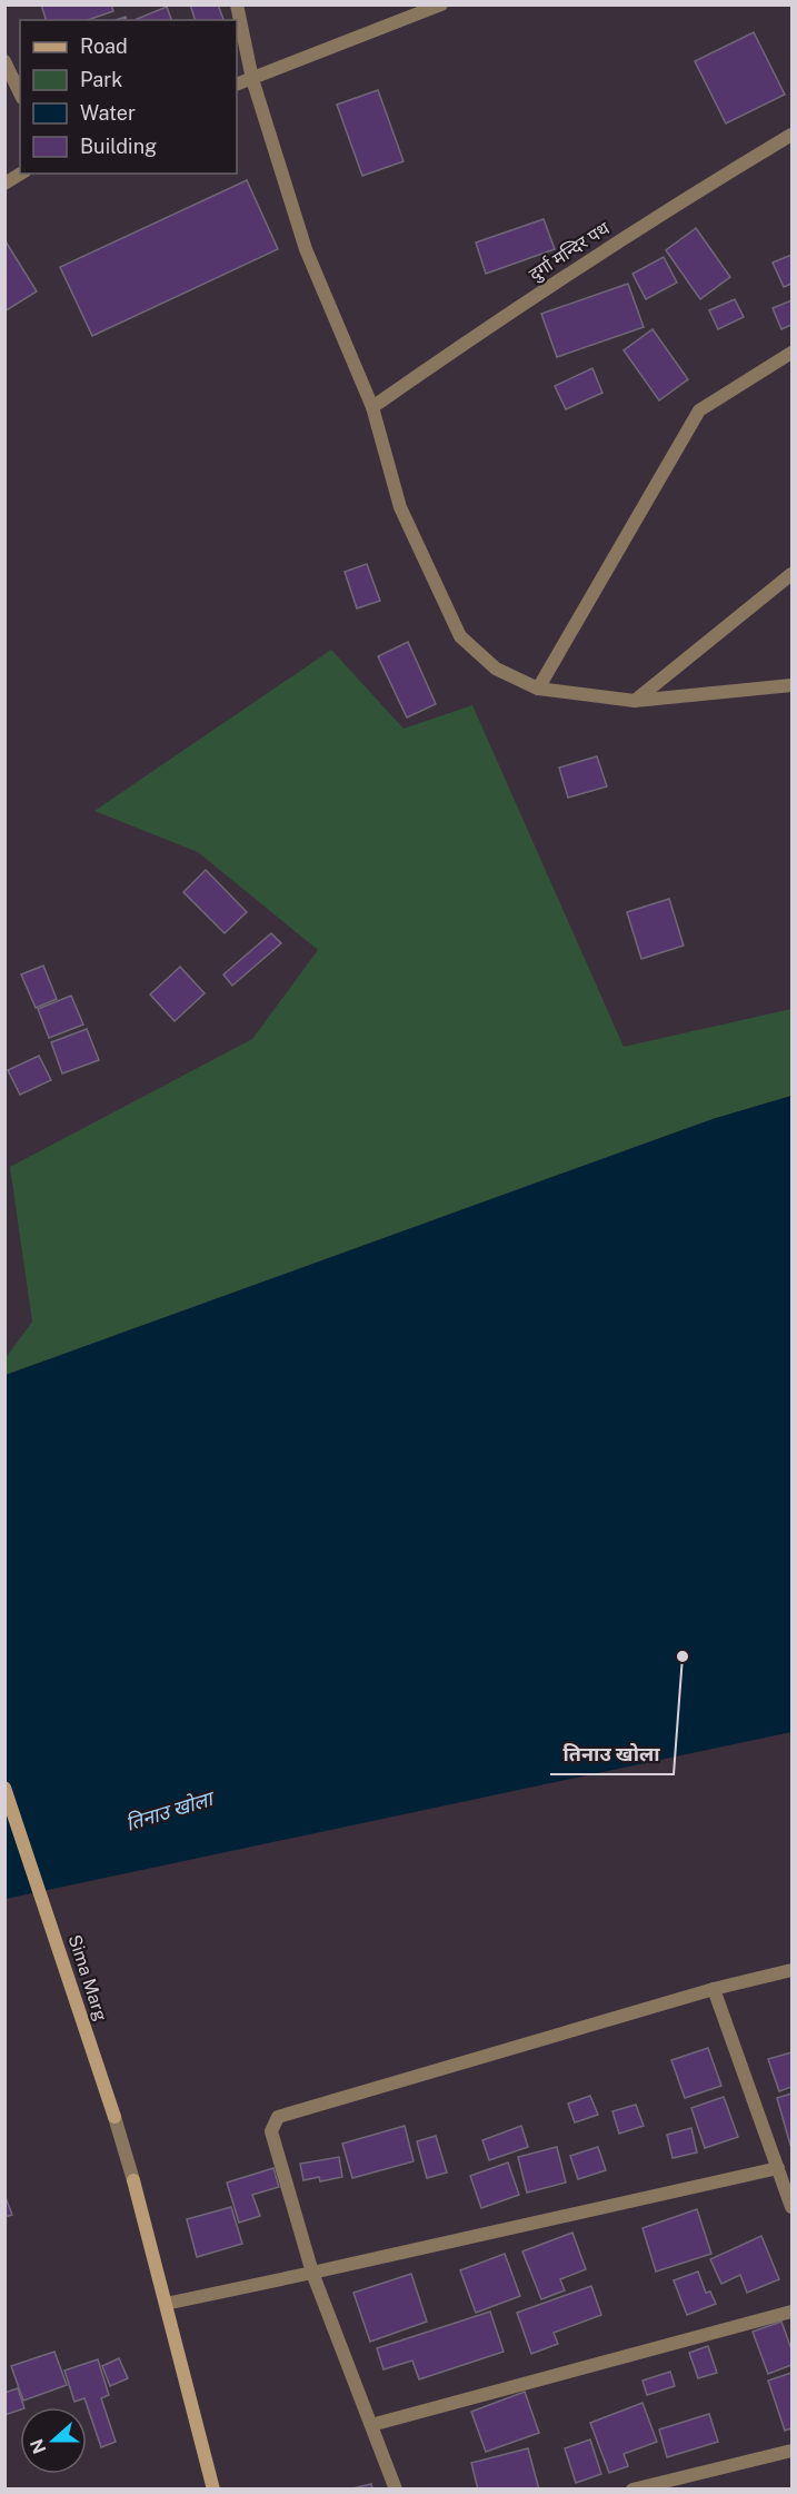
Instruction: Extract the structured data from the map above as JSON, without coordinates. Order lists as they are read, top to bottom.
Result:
{
  "streets": {
    "street": ["दुर्गा मन्दिर पथ", "Sima Marg"]
  },
  "water": ["तिनाउ खोला"],
  "places": ["तिनाउ खोला"],
  "legend": [
    "Road",
    "Park",
    "Water",
    "Building"
  ],
  "north": "left"
}
